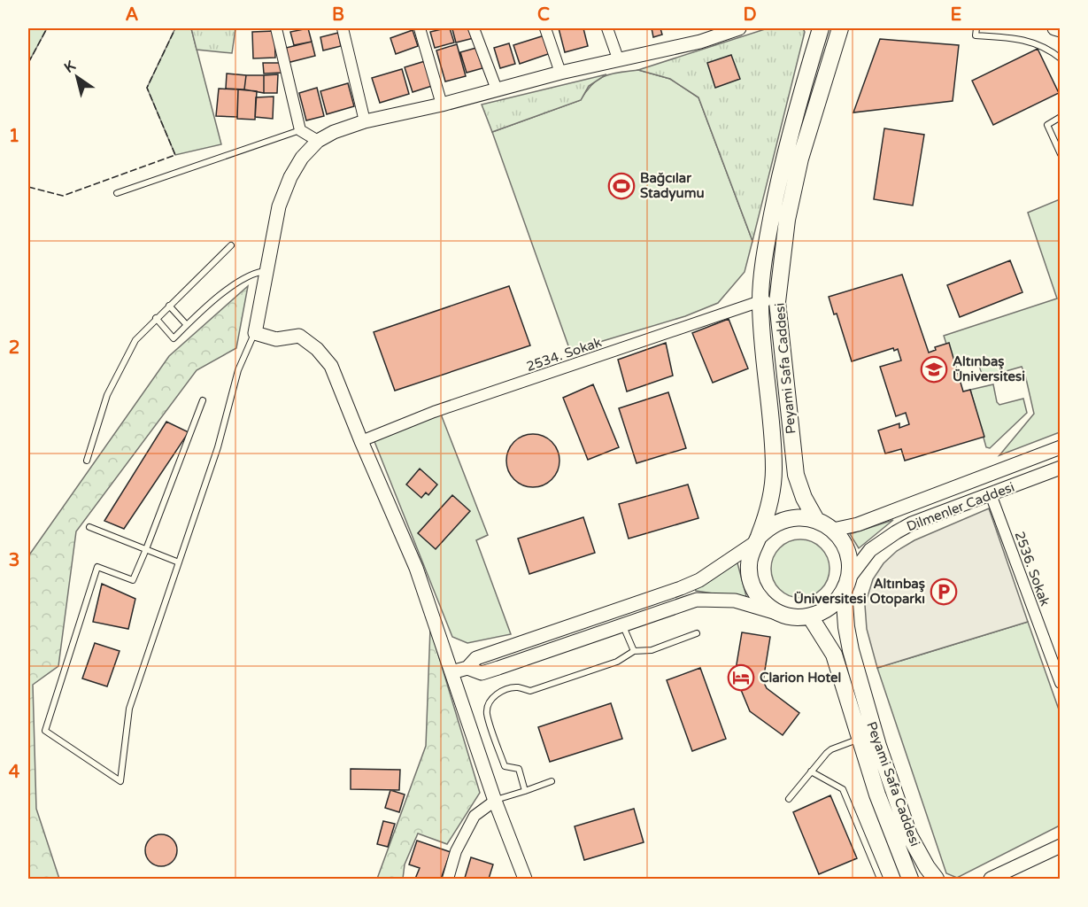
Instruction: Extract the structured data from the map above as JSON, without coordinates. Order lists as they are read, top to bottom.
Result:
{
  "streets": {
    "main road": ["Peyami Safa Caddesi"],
    "street": ["2534. Sokak", "Dilmenler Caddesi", "2536. Sokak"]
  },
  "crossings": [
    ["2534. Sokak", "Peyami Safa Caddesi"],
    ["Peyami Safa Caddesi", "Dilmenler Caddesi"],
    ["Dilmenler Caddesi", "2536. Sokak"]
  ],
  "places": {
    "sports": ["Bağcılar Stadyumu"],
    "school or university": ["Altınbaş Üniversitesi"],
    "parking": ["Altınbaş Üniversitesi Otoparkı"],
    "hotel": ["Clarion Hotel"]
  },
  "north": "top left",
  "grid": {
    "columns": [
      "A",
      "B",
      "C",
      "D",
      "E"
    ],
    "rows": [
      "1",
      "2",
      "3",
      "4"
    ]
  }
}
